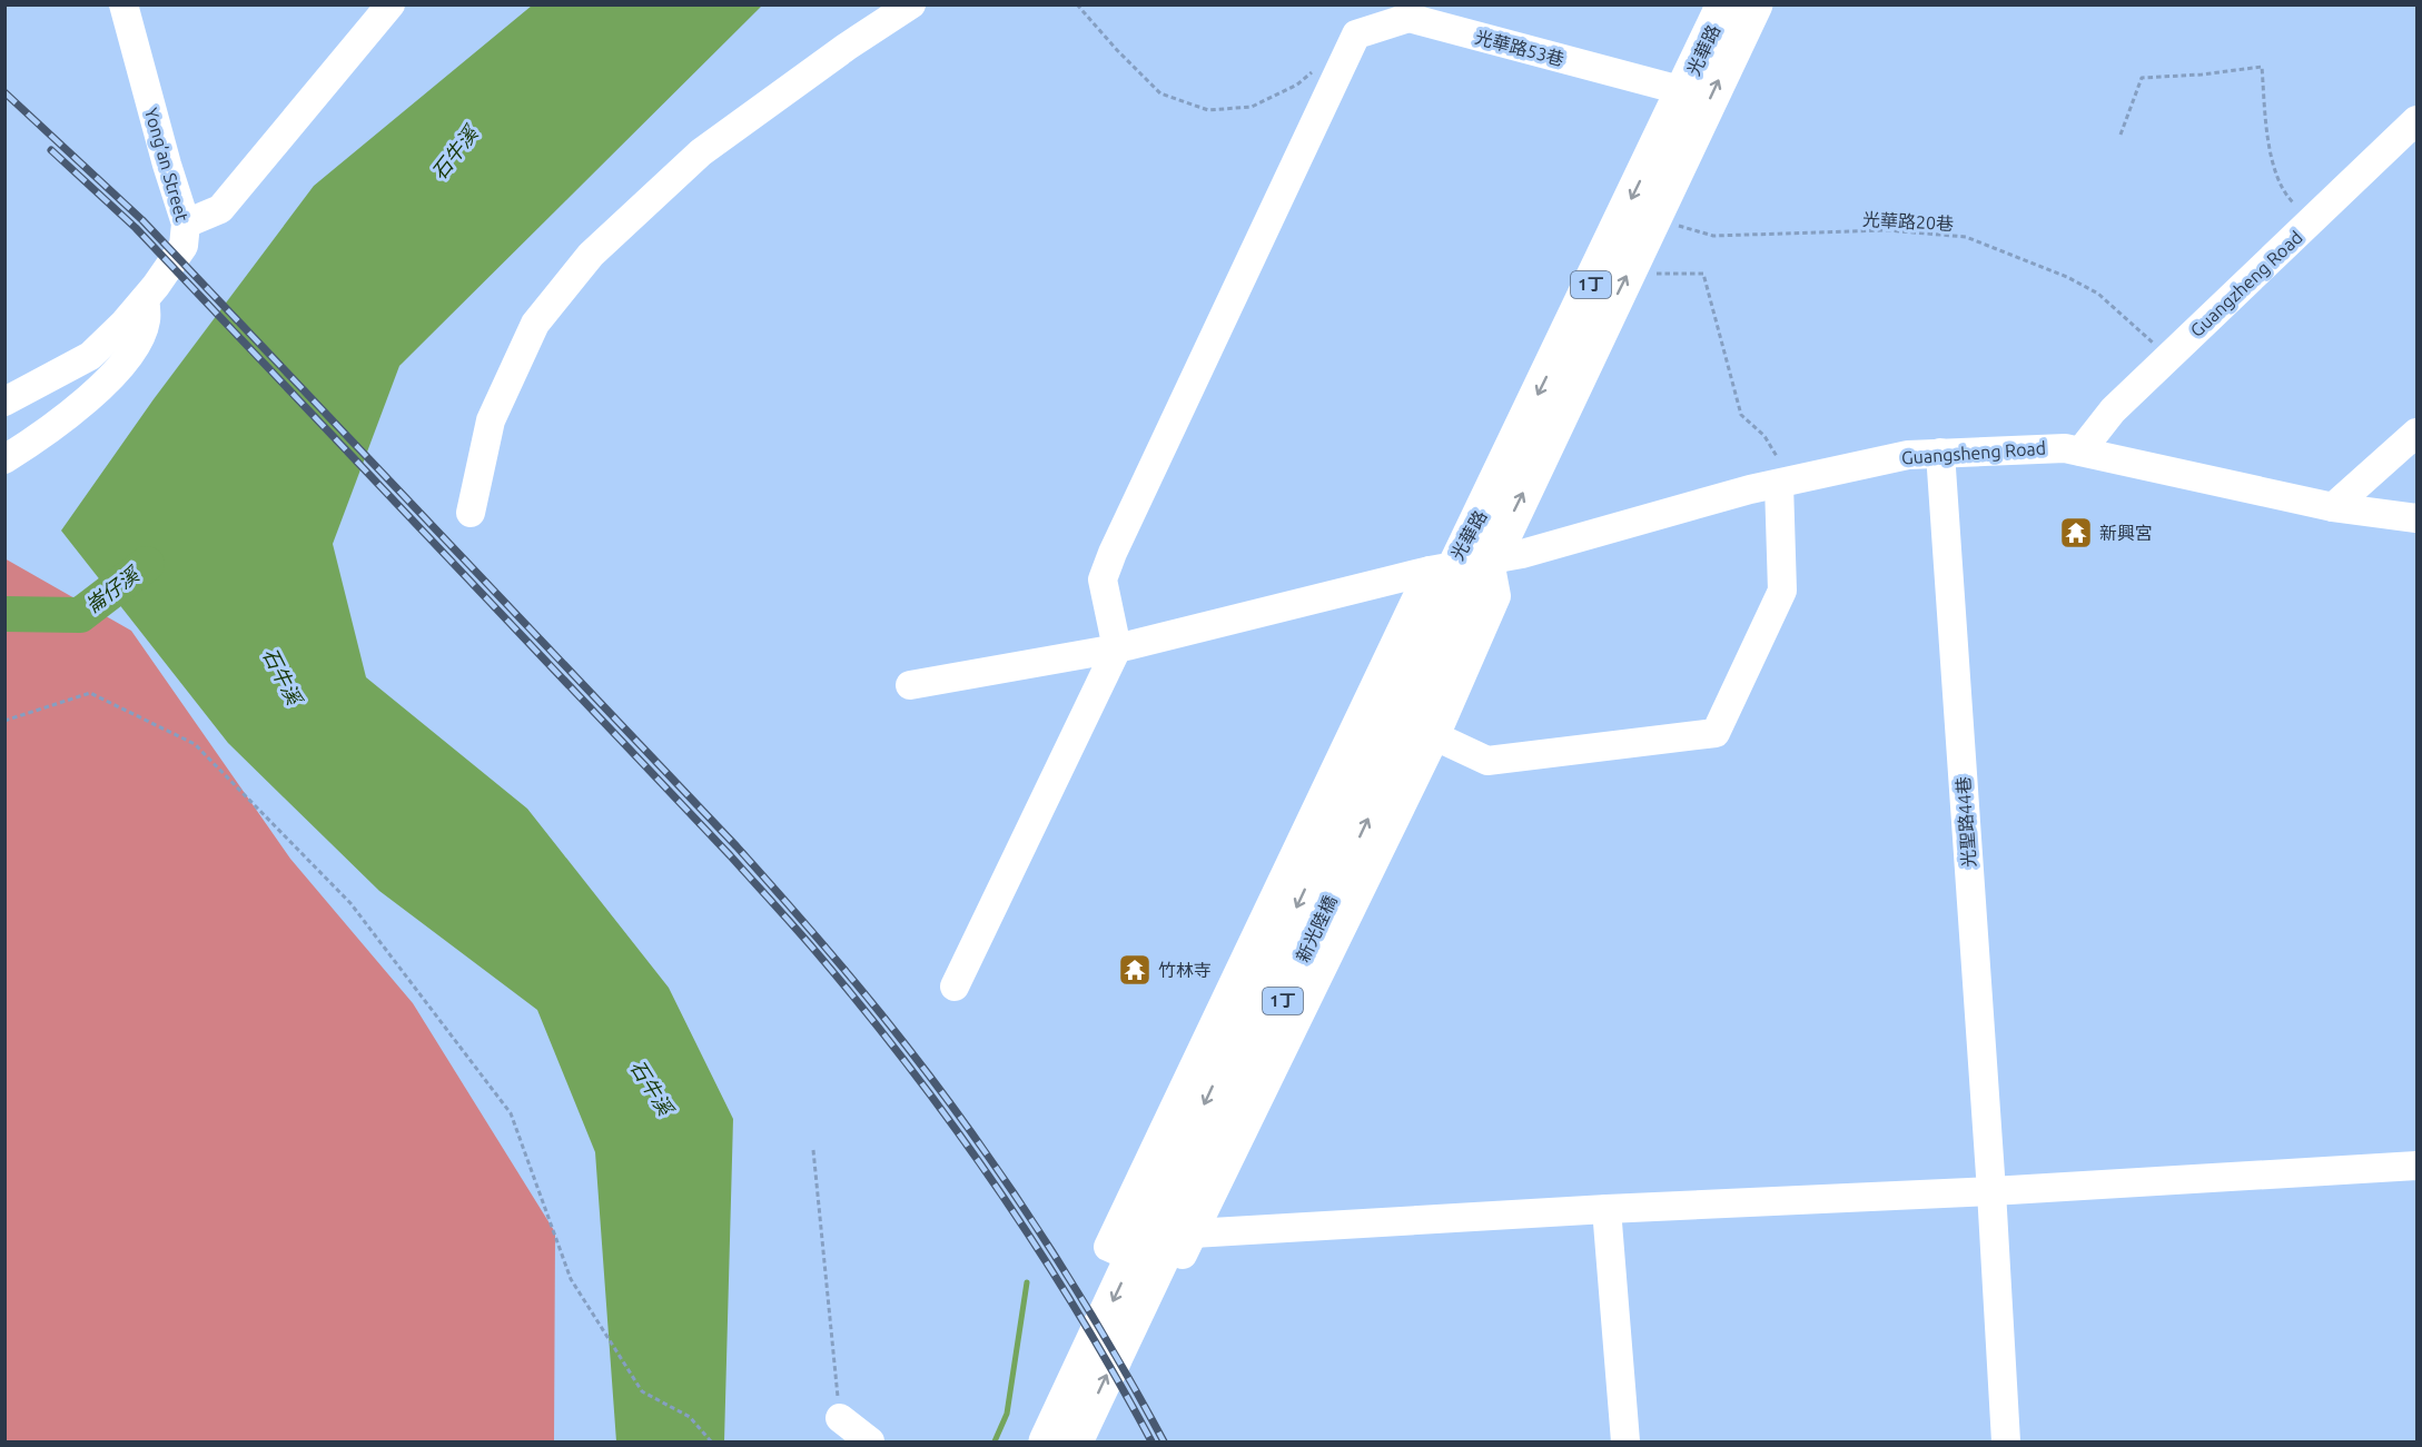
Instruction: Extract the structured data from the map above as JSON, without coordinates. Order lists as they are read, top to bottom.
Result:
{
  "streets": {
    "main road": ["光華路", "1丁", "新光陸橋"],
    "street": [
      "光華路53巷",
      "Yong’an Street",
      "Guangzheng Road",
      "Guangsheng Road",
      "光聖路44巷"
    ],
    "path": ["光華路20巷"]
  },
  "crossings": [
    ["光華路53巷", "光華路"],
    ["光華路", "光華路20巷"],
    ["光華路", "Guangsheng Road"],
    ["光華路", "新光陸橋"],
    ["光華路20巷", "Guangzheng Road"],
    ["Guangzheng Road", "Guangsheng Road"],
    ["Guangsheng Road", "光聖路44巷"],
    ["Guangsheng Road", "新光陸橋"]
  ],
  "water": ["石牛溪", "崙仔溪"],
  "places": {
    "temple": ["新興宮", "竹林寺"]
  }
}
